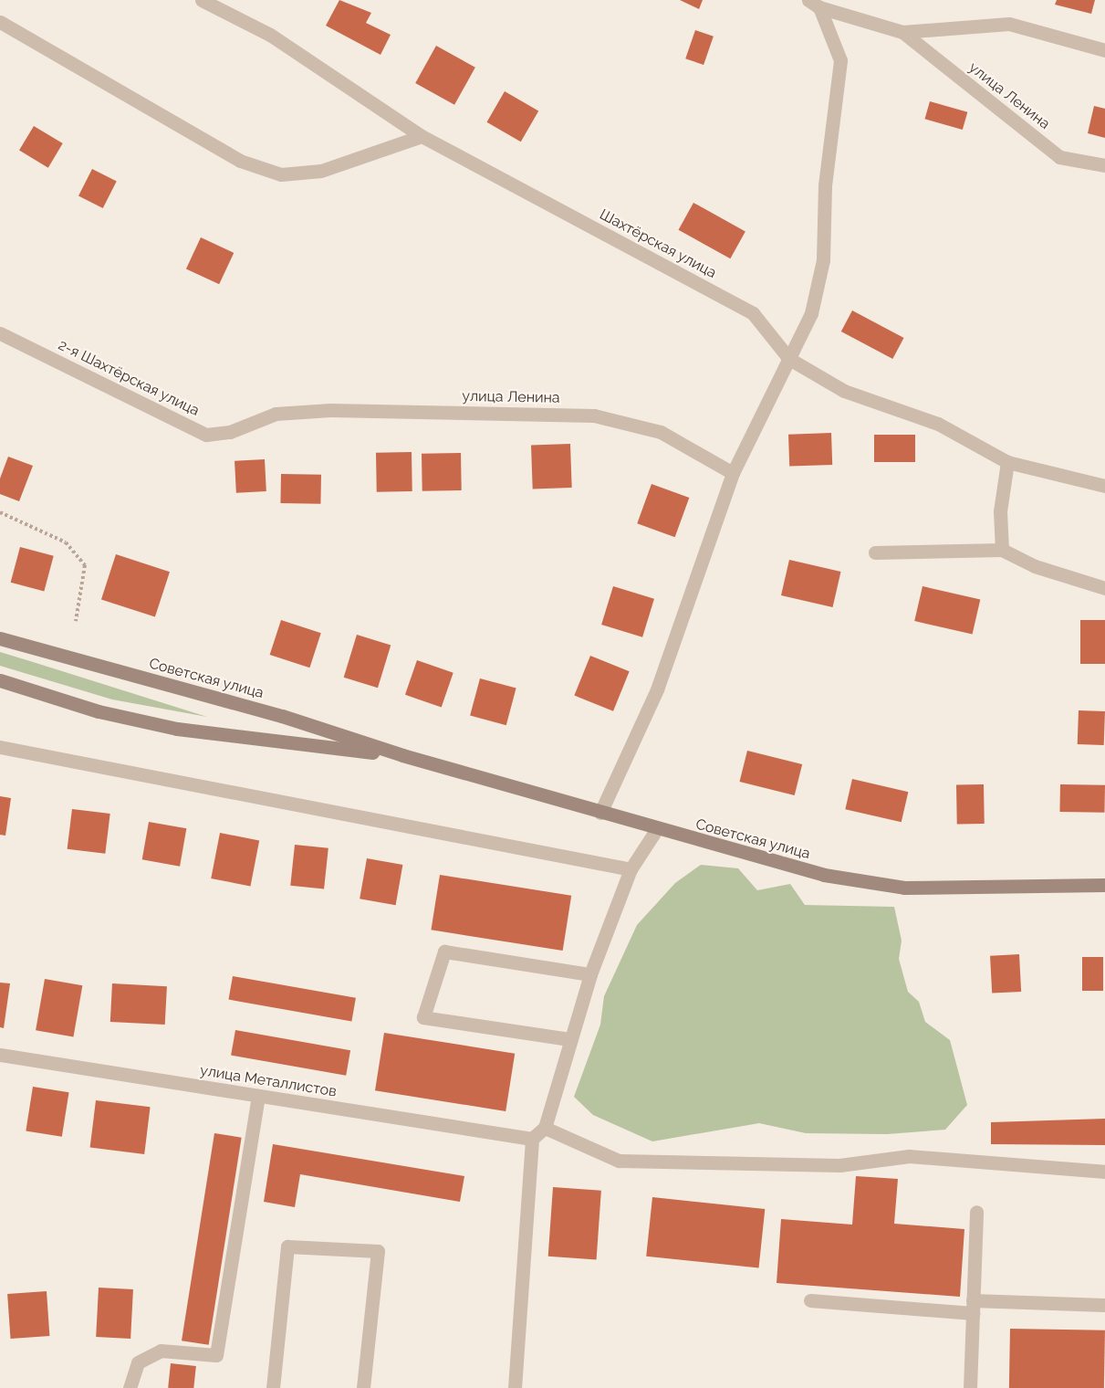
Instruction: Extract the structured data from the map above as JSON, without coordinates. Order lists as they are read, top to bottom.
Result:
{
  "streets": {
    "main road": ["Советская улица"],
    "street": [
      "улица Ленина",
      "Шахтёрская улица",
      "2-я Шахтёрская улица",
      "улица Металлистов"
    ]
  },
  "crossings": [
    ["улица Ленина", "2-я Шахтёрская улица"]
  ]
}
